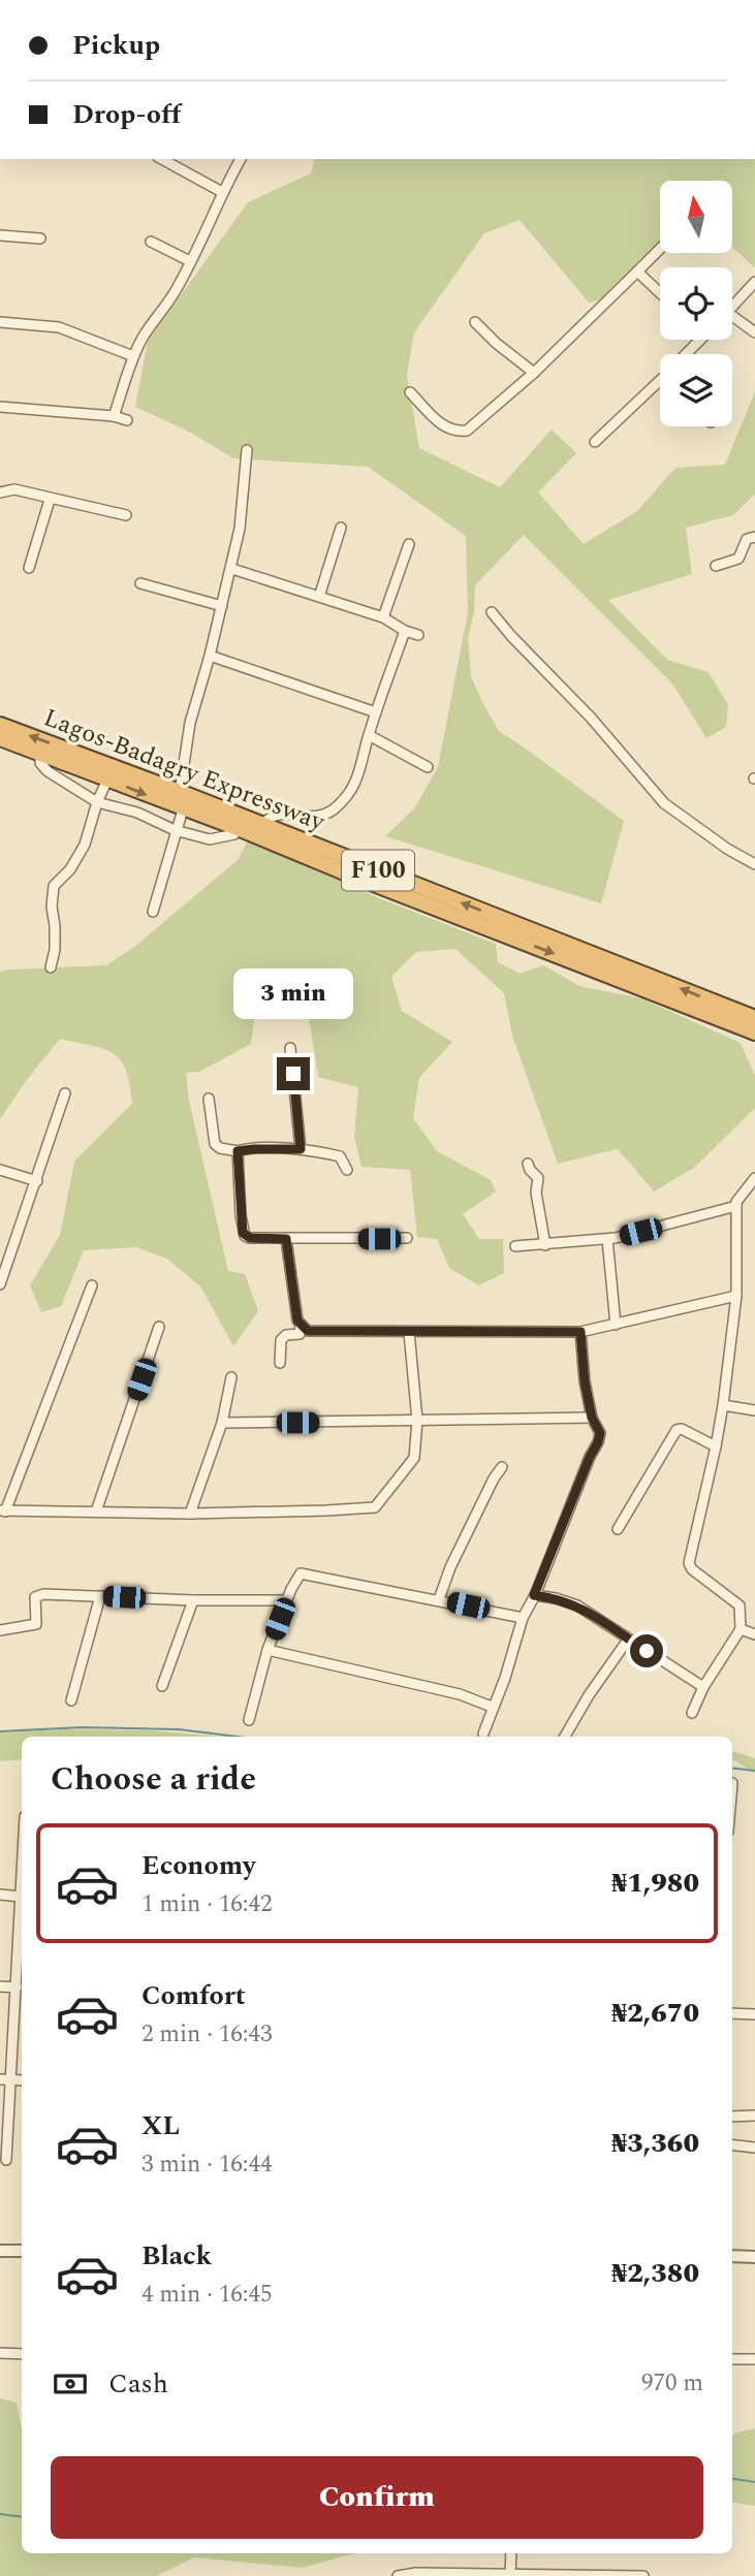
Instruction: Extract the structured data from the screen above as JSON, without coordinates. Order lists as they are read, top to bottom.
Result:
{
  "streets": {
    "highway": ["Lagos-Badagry Expressway", "F100"]
  },
  "north": "top",
  "page": {
    "banner": ["Pickup", "Drop-off"],
    "bubble": "3 min",
    "heading": "Choose a ride",
    "list": [
      {
        "name": "Economy",
        "note": "1 min · 16:42",
        "value": "₦1,980"
      },
      {
        "name": "Comfort",
        "note": "2 min · 16:43",
        "value": "₦2,670"
      },
      {
        "name": "XL",
        "note": "3 min · 16:44",
        "value": "₦3,360"
      },
      {
        "name": "Black",
        "note": "4 min · 16:45",
        "value": "₦2,380"
      }
    ],
    "pay": ["Cash", "970 m"],
    "buttons": "Confirm"
  }
}
